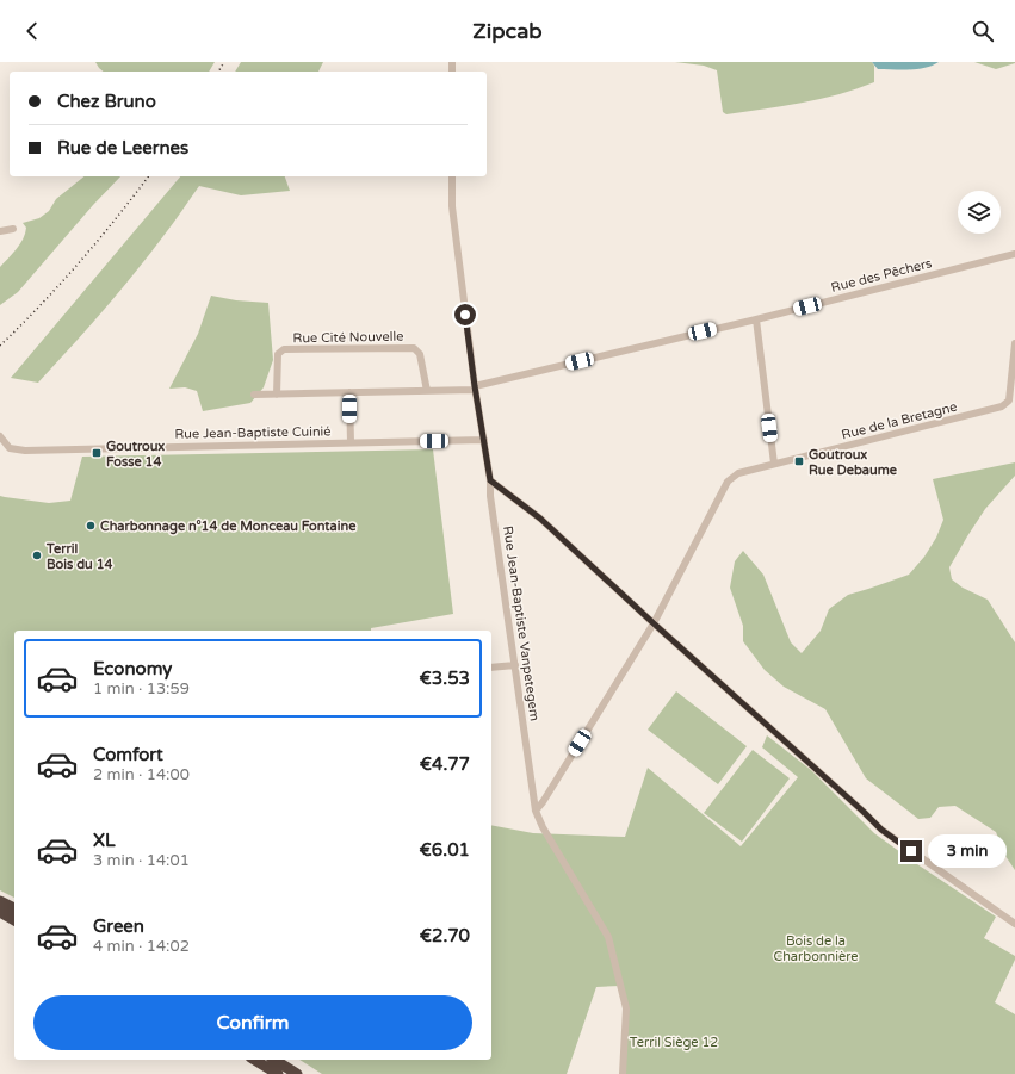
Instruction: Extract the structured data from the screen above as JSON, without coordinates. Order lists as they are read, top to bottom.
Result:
{
  "streets": {
    "street": [
      "Rue des Pêchers",
      "Rue Cité Nouvelle",
      "Rue de la Bretagne",
      "Rue Jean-Baptiste Cuinié",
      "Rue Jean-Baptiste Vanpetegem"
    ]
  },
  "crossings": [
    ["Rue des Pêchers", "Rue Jean-Baptiste Vanpetegem"],
    ["Rue de la Bretagne", "Rue Jean-Baptiste Vanpetegem"],
    ["Rue Jean-Baptiste Cuinié", "Rue Jean-Baptiste Vanpetegem"]
  ],
  "parks": ["Bois de la Charbonnière", "Terril Siège 12"],
  "places": {
    "transit": ["Goutroux Fosse 14", "Goutroux Rue Debaume"],
    "other": ["Charbonnage n°14 de Monceau Fontaine", "Terril Bois du 14"]
  },
  "page": {
    "header": "Zipcab",
    "banner": ["Chez Bruno", "Rue de Leernes"],
    "list": [
      {
        "name": "Economy",
        "note": "1 min · 13:59",
        "value": "€3.53"
      },
      {
        "name": "Comfort",
        "note": "2 min · 14:00",
        "value": "€4.77"
      },
      {
        "name": "XL",
        "note": "3 min · 14:01",
        "value": "€6.01"
      },
      {
        "name": "Green",
        "note": "4 min · 14:02",
        "value": "€2.70"
      }
    ],
    "bubble": "3 min",
    "buttons": "Confirm"
  }
}
